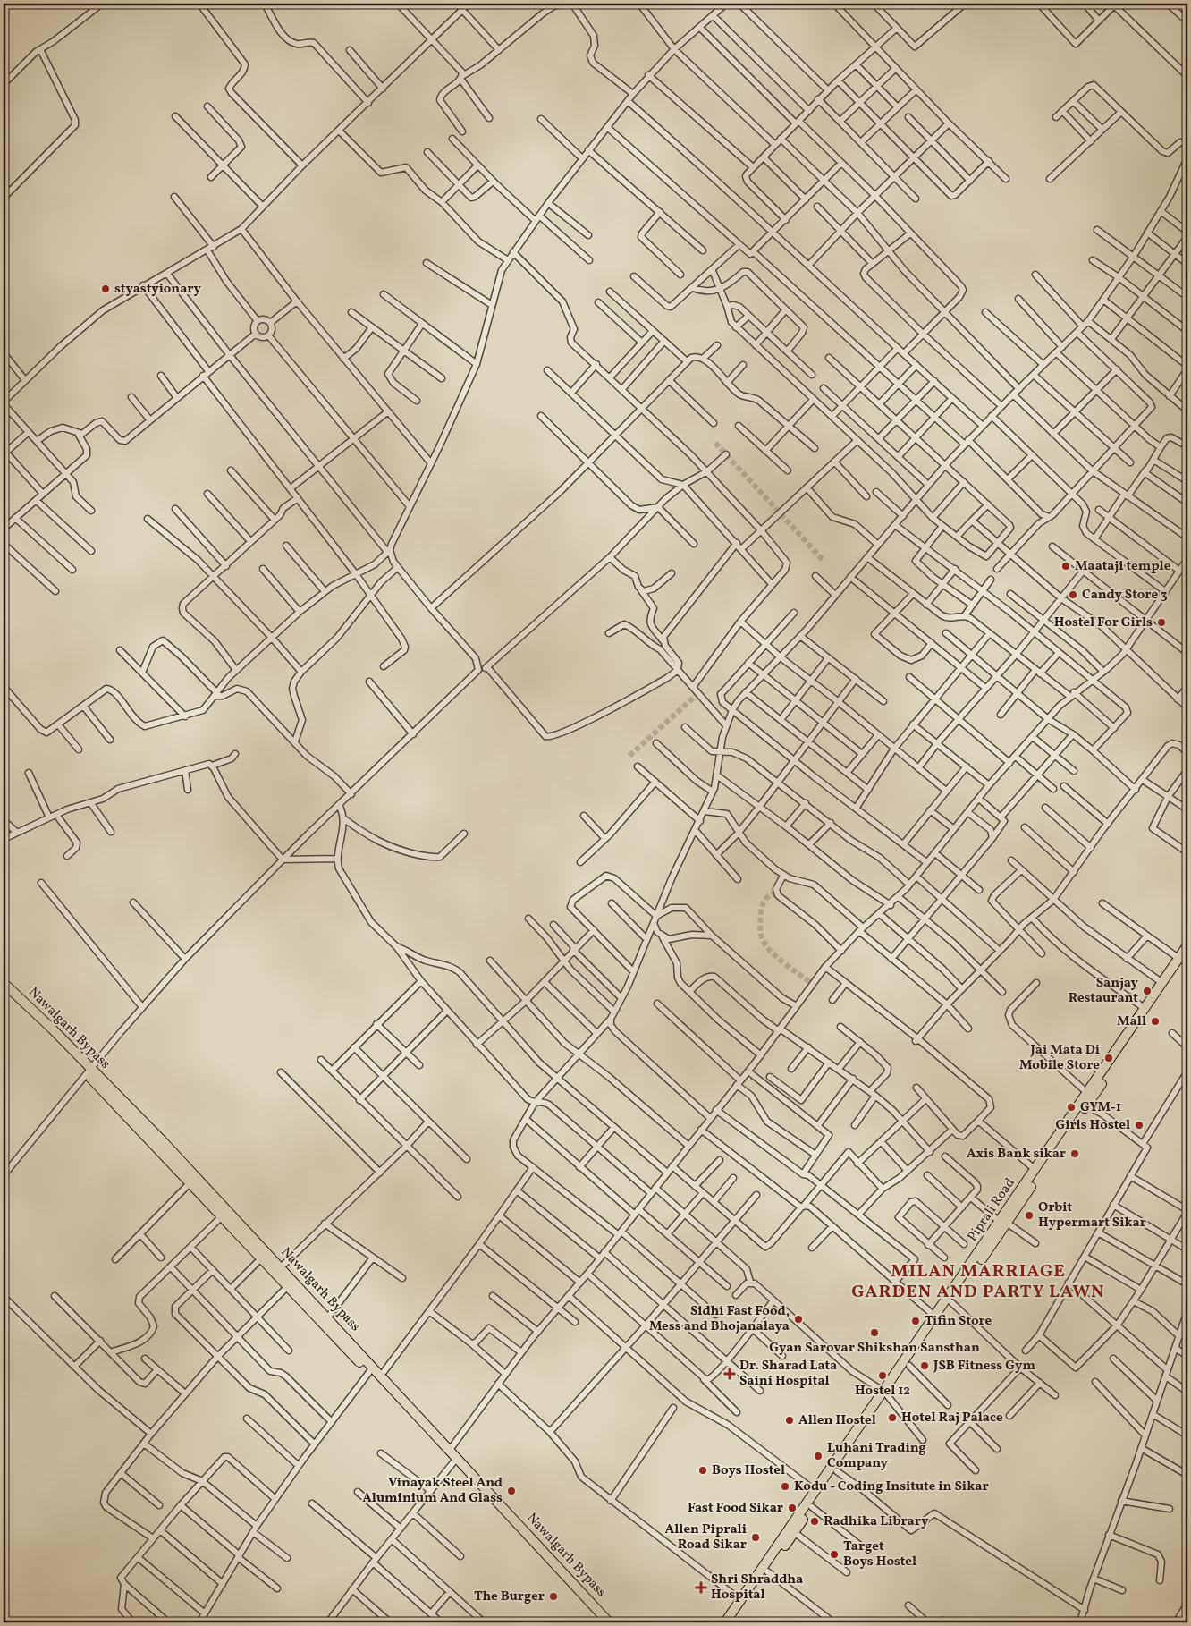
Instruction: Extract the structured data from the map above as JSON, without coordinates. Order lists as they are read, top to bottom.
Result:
{
  "streets": {
    "main road": ["Nawalgarh Bypass", "Piprali Road"]
  },
  "districts": ["MILAN MARRIAGE GARDEN AND PARTY LAWN"],
  "places": {
    "other": [
      "styastyionary",
      "Maataji temple",
      "Candy Store 3",
      "Hostel For Girls",
      "Sanjay Restaurant",
      "Mall",
      "Jai Mata Di Mobile Store",
      "GYM-1",
      "Girls Hostel",
      "Axis Bank sikar",
      "Orbit Hypermart Sikar",
      "Sidhi Fast Food, Mess and Bhojanalaya",
      "Tifin Store",
      "Gyan Sarovar Shikshan Sansthan",
      "JSB Fitness Gym",
      "Hostel 12",
      "Hotel Raj Palace",
      "Allen Hostel",
      "Luhani Trading Company",
      "Boys Hostel",
      "Kodu - Coding Insitute in Sikar",
      "Vinayak Steel And Aluminium And Glass",
      "Fast Food Sikar",
      "Radhika Library",
      "Allen Piprali Road Sikar",
      "Target Boys Hostel",
      "The Burger"
    ],
    "health": ["Dr. Sharad Lata Saini Hospital", "Shri Shraddha Hospital"]
  }
}
